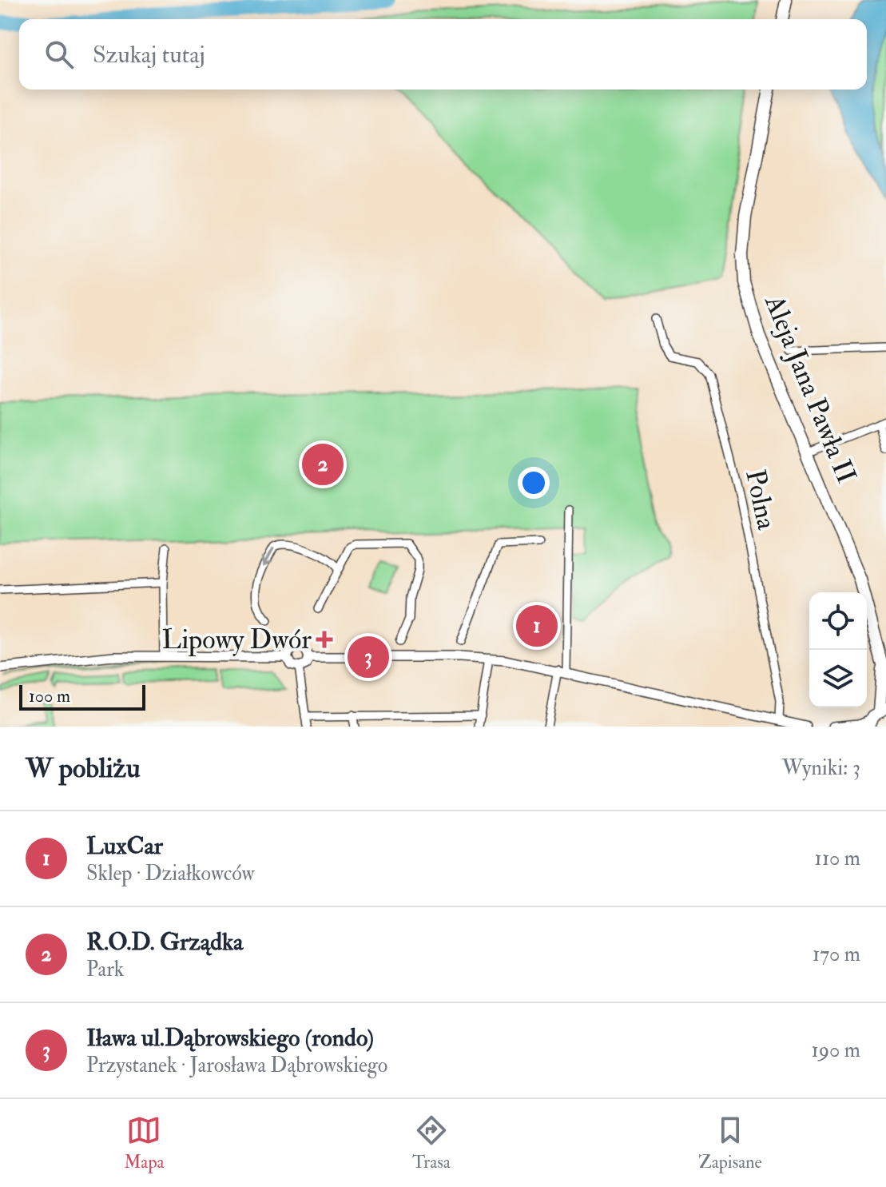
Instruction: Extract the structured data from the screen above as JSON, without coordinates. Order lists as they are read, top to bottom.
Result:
{
  "streets": {
    "main road": ["Aleja Jana Pawła II"],
    "street": ["Polna"]
  },
  "places": {
    "health": ["Lipowy Dwór"]
  },
  "scale_bar": "100 m",
  "page": {
    "search": "Szukaj tutaj",
    "pins": ["2", "1", "3"],
    "scale": "100 m",
    "heading": ["W pobliżu", "Wyniki: 3"],
    "list": [
      {
        "mark": "1",
        "name": "LuxCar",
        "note": "Sklep · Działkowców",
        "value": "110 m"
      },
      {
        "mark": "2",
        "name": "R.O.D. Grządka",
        "note": "Park",
        "value": "170 m"
      },
      {
        "mark": "3",
        "name": "Iława ul.Dąbrowskiego (rondo)",
        "note": "Przystanek · Jarosława Dąbrowskiego",
        "value": "190 m"
      }
    ],
    "nav": ["Mapa", "Trasa", "Zapisane"]
  }
}
